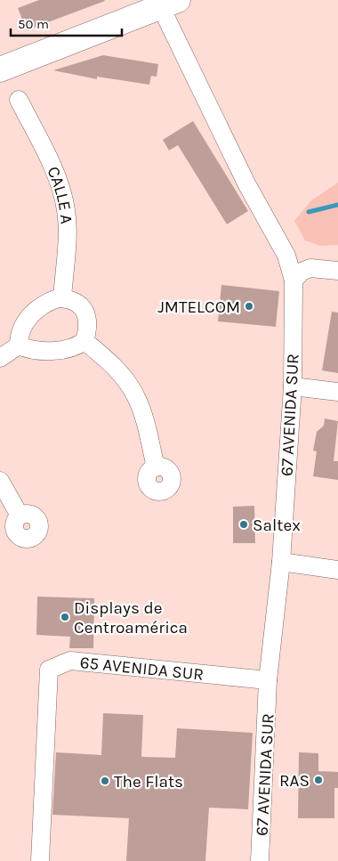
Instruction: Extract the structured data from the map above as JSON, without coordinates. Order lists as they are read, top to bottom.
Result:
{
  "streets": {
    "street": ["CALLE A", "67 AVENIDA SUR", "65 AVENIDA SUR"]
  },
  "crossings": [
    ["67 AVENIDA SUR", "65 AVENIDA SUR"]
  ],
  "places": [
    "JMTELCOM",
    "Saltex",
    "Displays de Centroamérica",
    "RAS",
    "The Flats"
  ],
  "scale_bar": "50 m"
}
